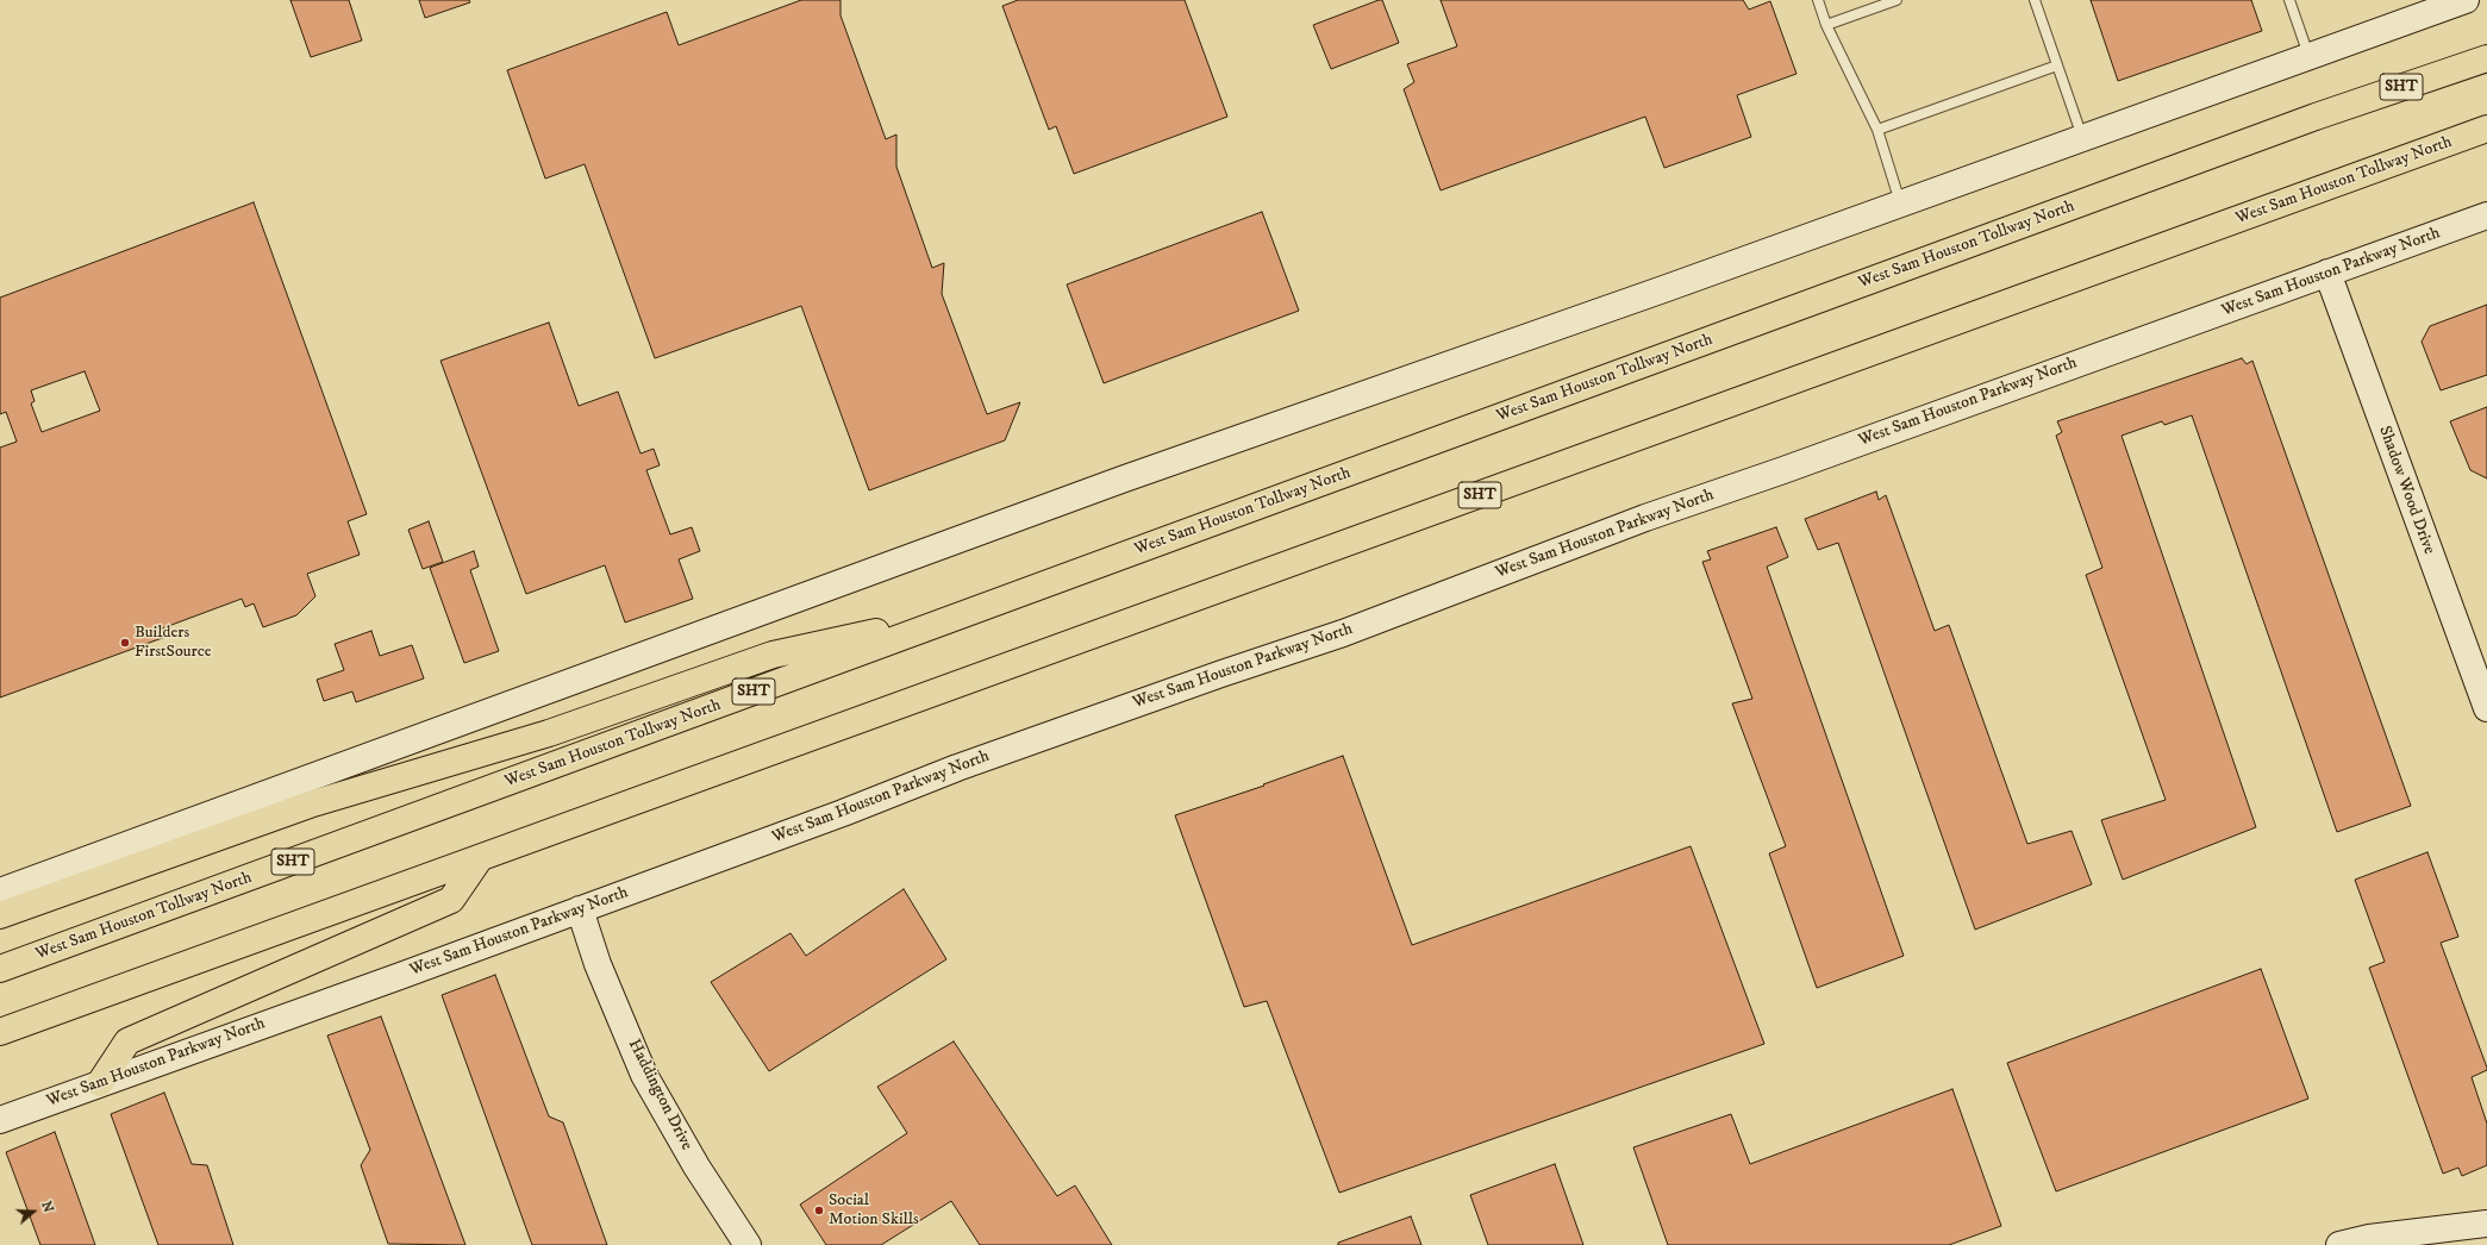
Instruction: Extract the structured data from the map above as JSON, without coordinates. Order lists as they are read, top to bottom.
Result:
{
  "streets": {
    "highway": ["SHT", "West Sam Houston Tollway North"],
    "main road": ["West Sam Houston Parkway North", "Shadow Wood Drive", "Haddington Drive"]
  },
  "crossings": [
    ["West Sam Houston Parkway North", "Shadow Wood Drive"],
    ["West Sam Houston Parkway North", "Haddington Drive"]
  ],
  "places": ["Builders FirstSource", "Social Motion Skills"],
  "north": "right"
}
